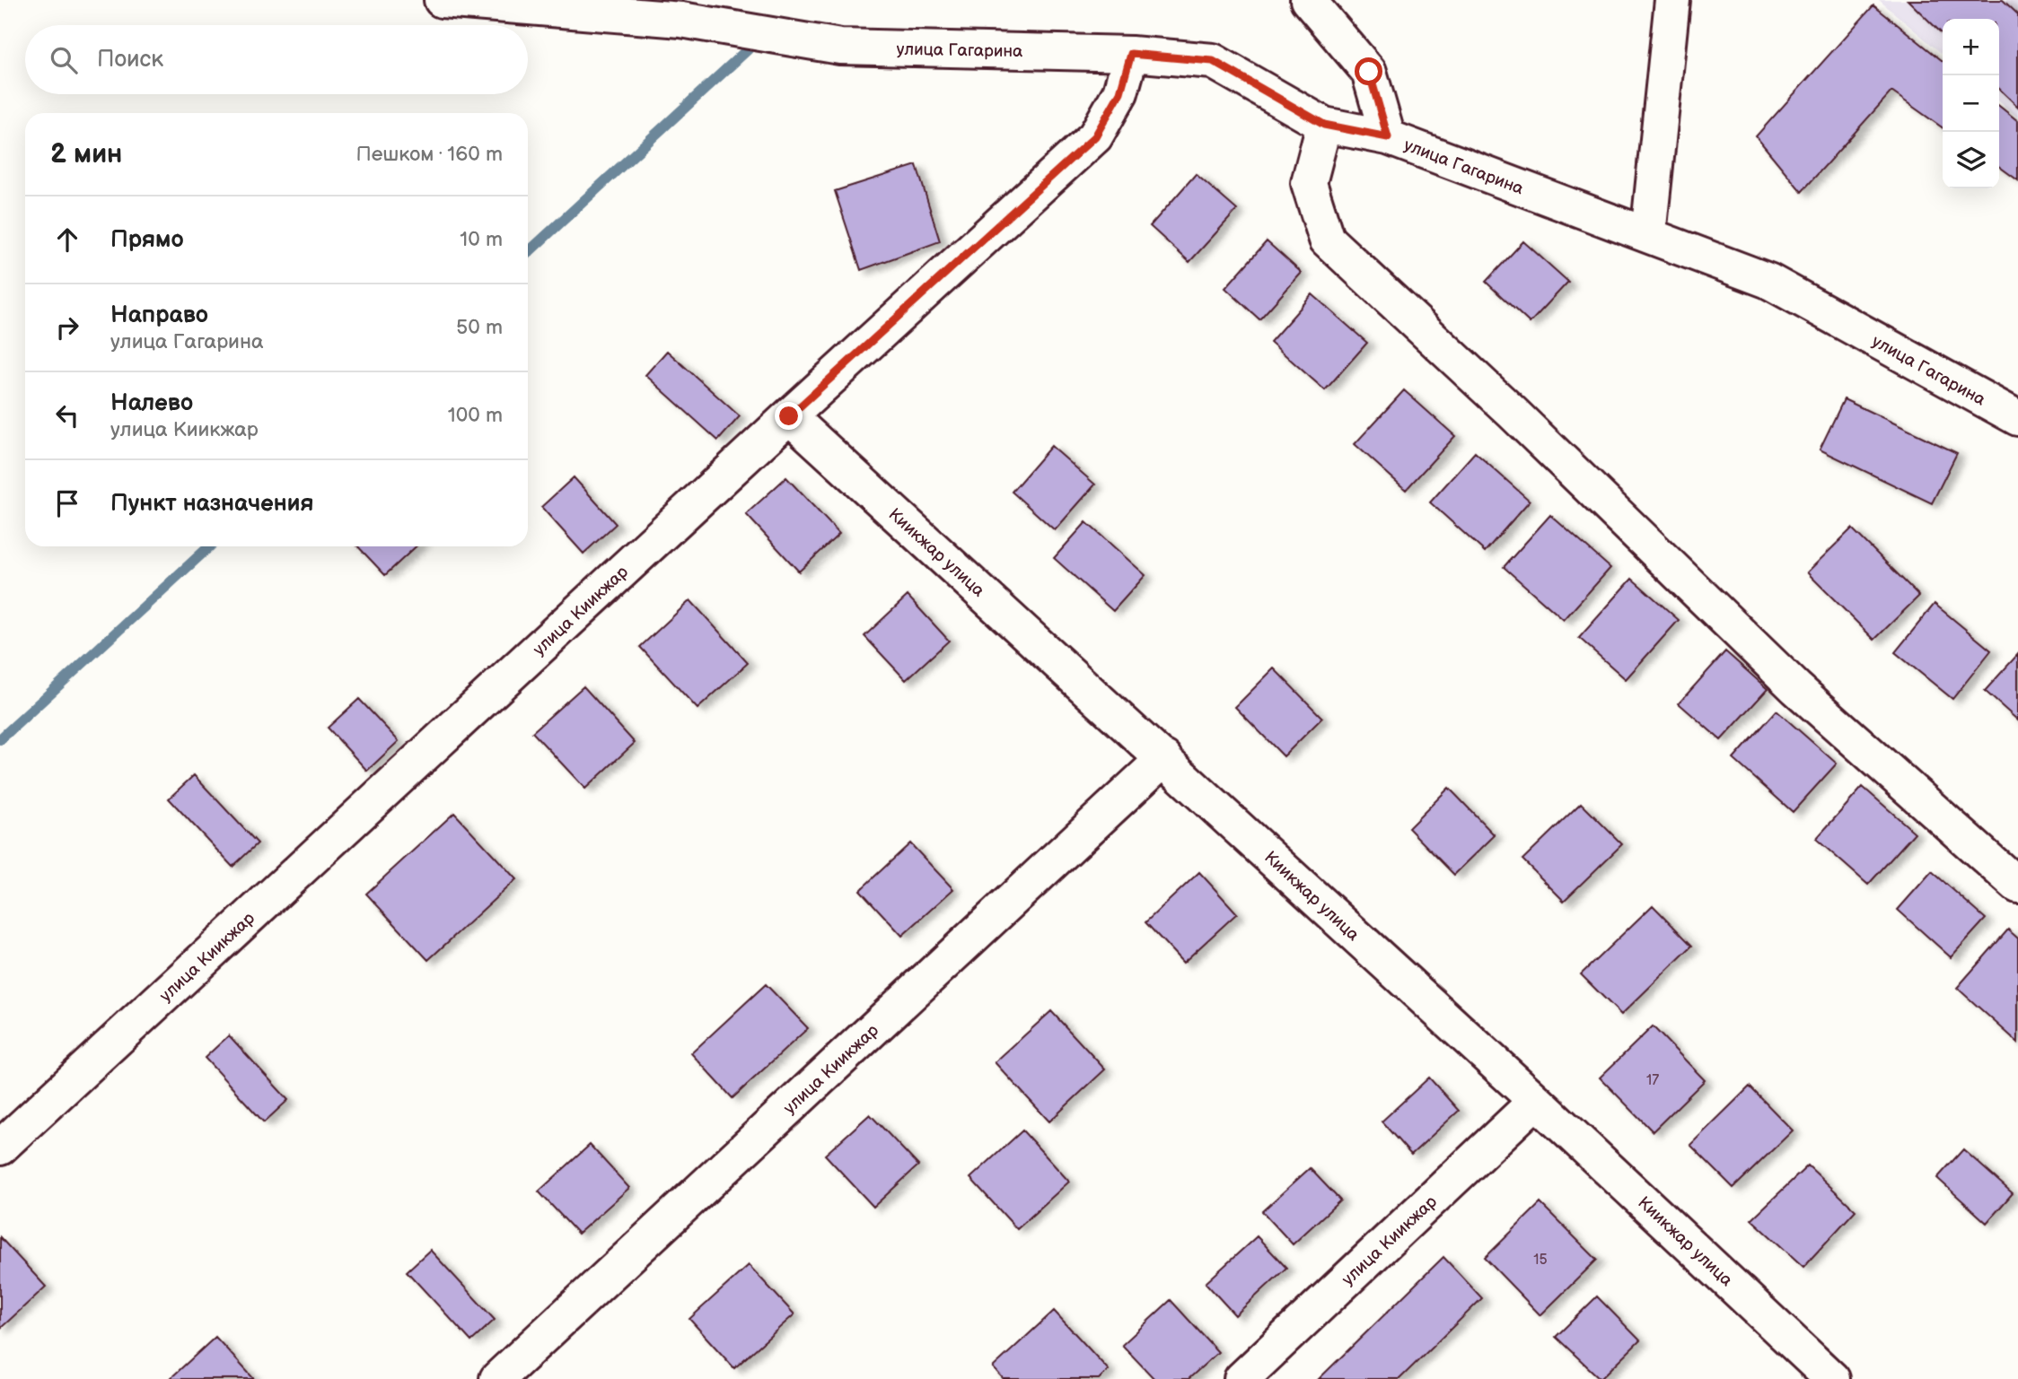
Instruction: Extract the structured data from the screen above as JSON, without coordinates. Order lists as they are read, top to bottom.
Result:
{
  "streets": {
    "street": ["улица Гагарина", "Киикжар улица", "улица Киикжар"]
  },
  "crossings": [
    ["улица Гагарина", "улица Киикжар"],
    ["Киикжар улица", "улица Киикжар"]
  ],
  "house_numbers": ["17", "15"],
  "page": {
    "map_buttons": ["+", "−"],
    "search": "Поиск",
    "heading": ["2 мин", "Пешком · 160 m"],
    "list": [
      ["Прямо", "10 m"],
      ["Направо", "улица Гагарина", "50 m"],
      ["Налево", "улица Киикжар", "100 m"],
      "Пункт назначения"
    ]
  }
}
